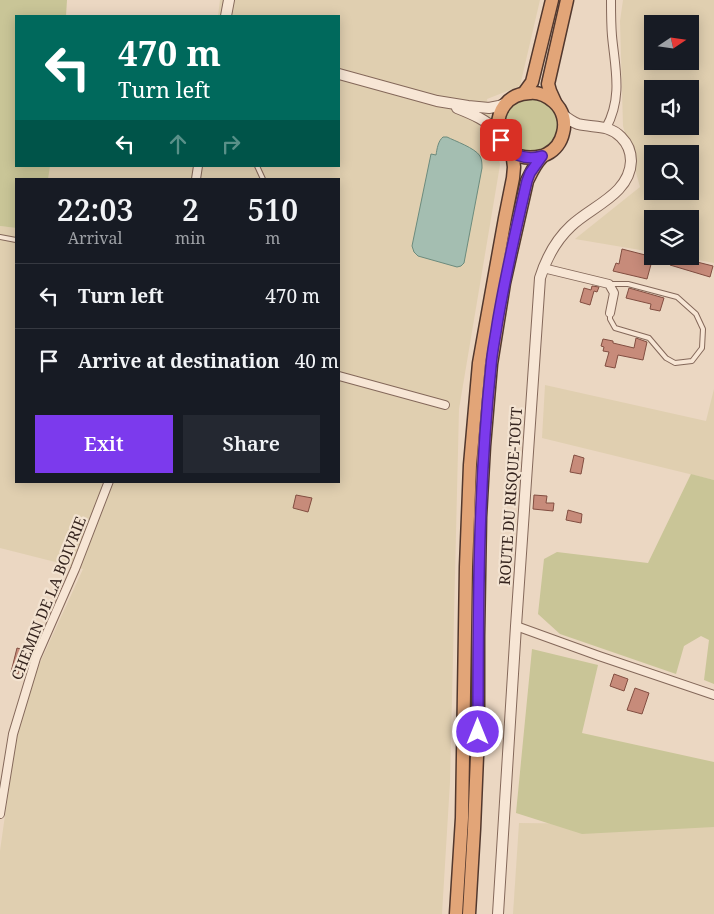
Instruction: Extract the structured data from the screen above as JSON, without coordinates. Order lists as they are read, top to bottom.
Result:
{
  "streets": {
    "street": ["ROUTE DU RISQUE-TOUT", "CHEMIN DE LA BOIVRIE"]
  },
  "north": "right",
  "page": {
    "turn": ["470 m", "Turn left"],
    "eta": [
      "22:03",
      "Arrival",
      "2",
      "min",
      "510",
      "m"
    ],
    "list": [
      {
        "name": "Turn left",
        "value": "470 m"
      },
      {
        "name": "Arrive at destination",
        "value": "40 m"
      }
    ],
    "buttons": ["Exit", "Share"]
  }
}
